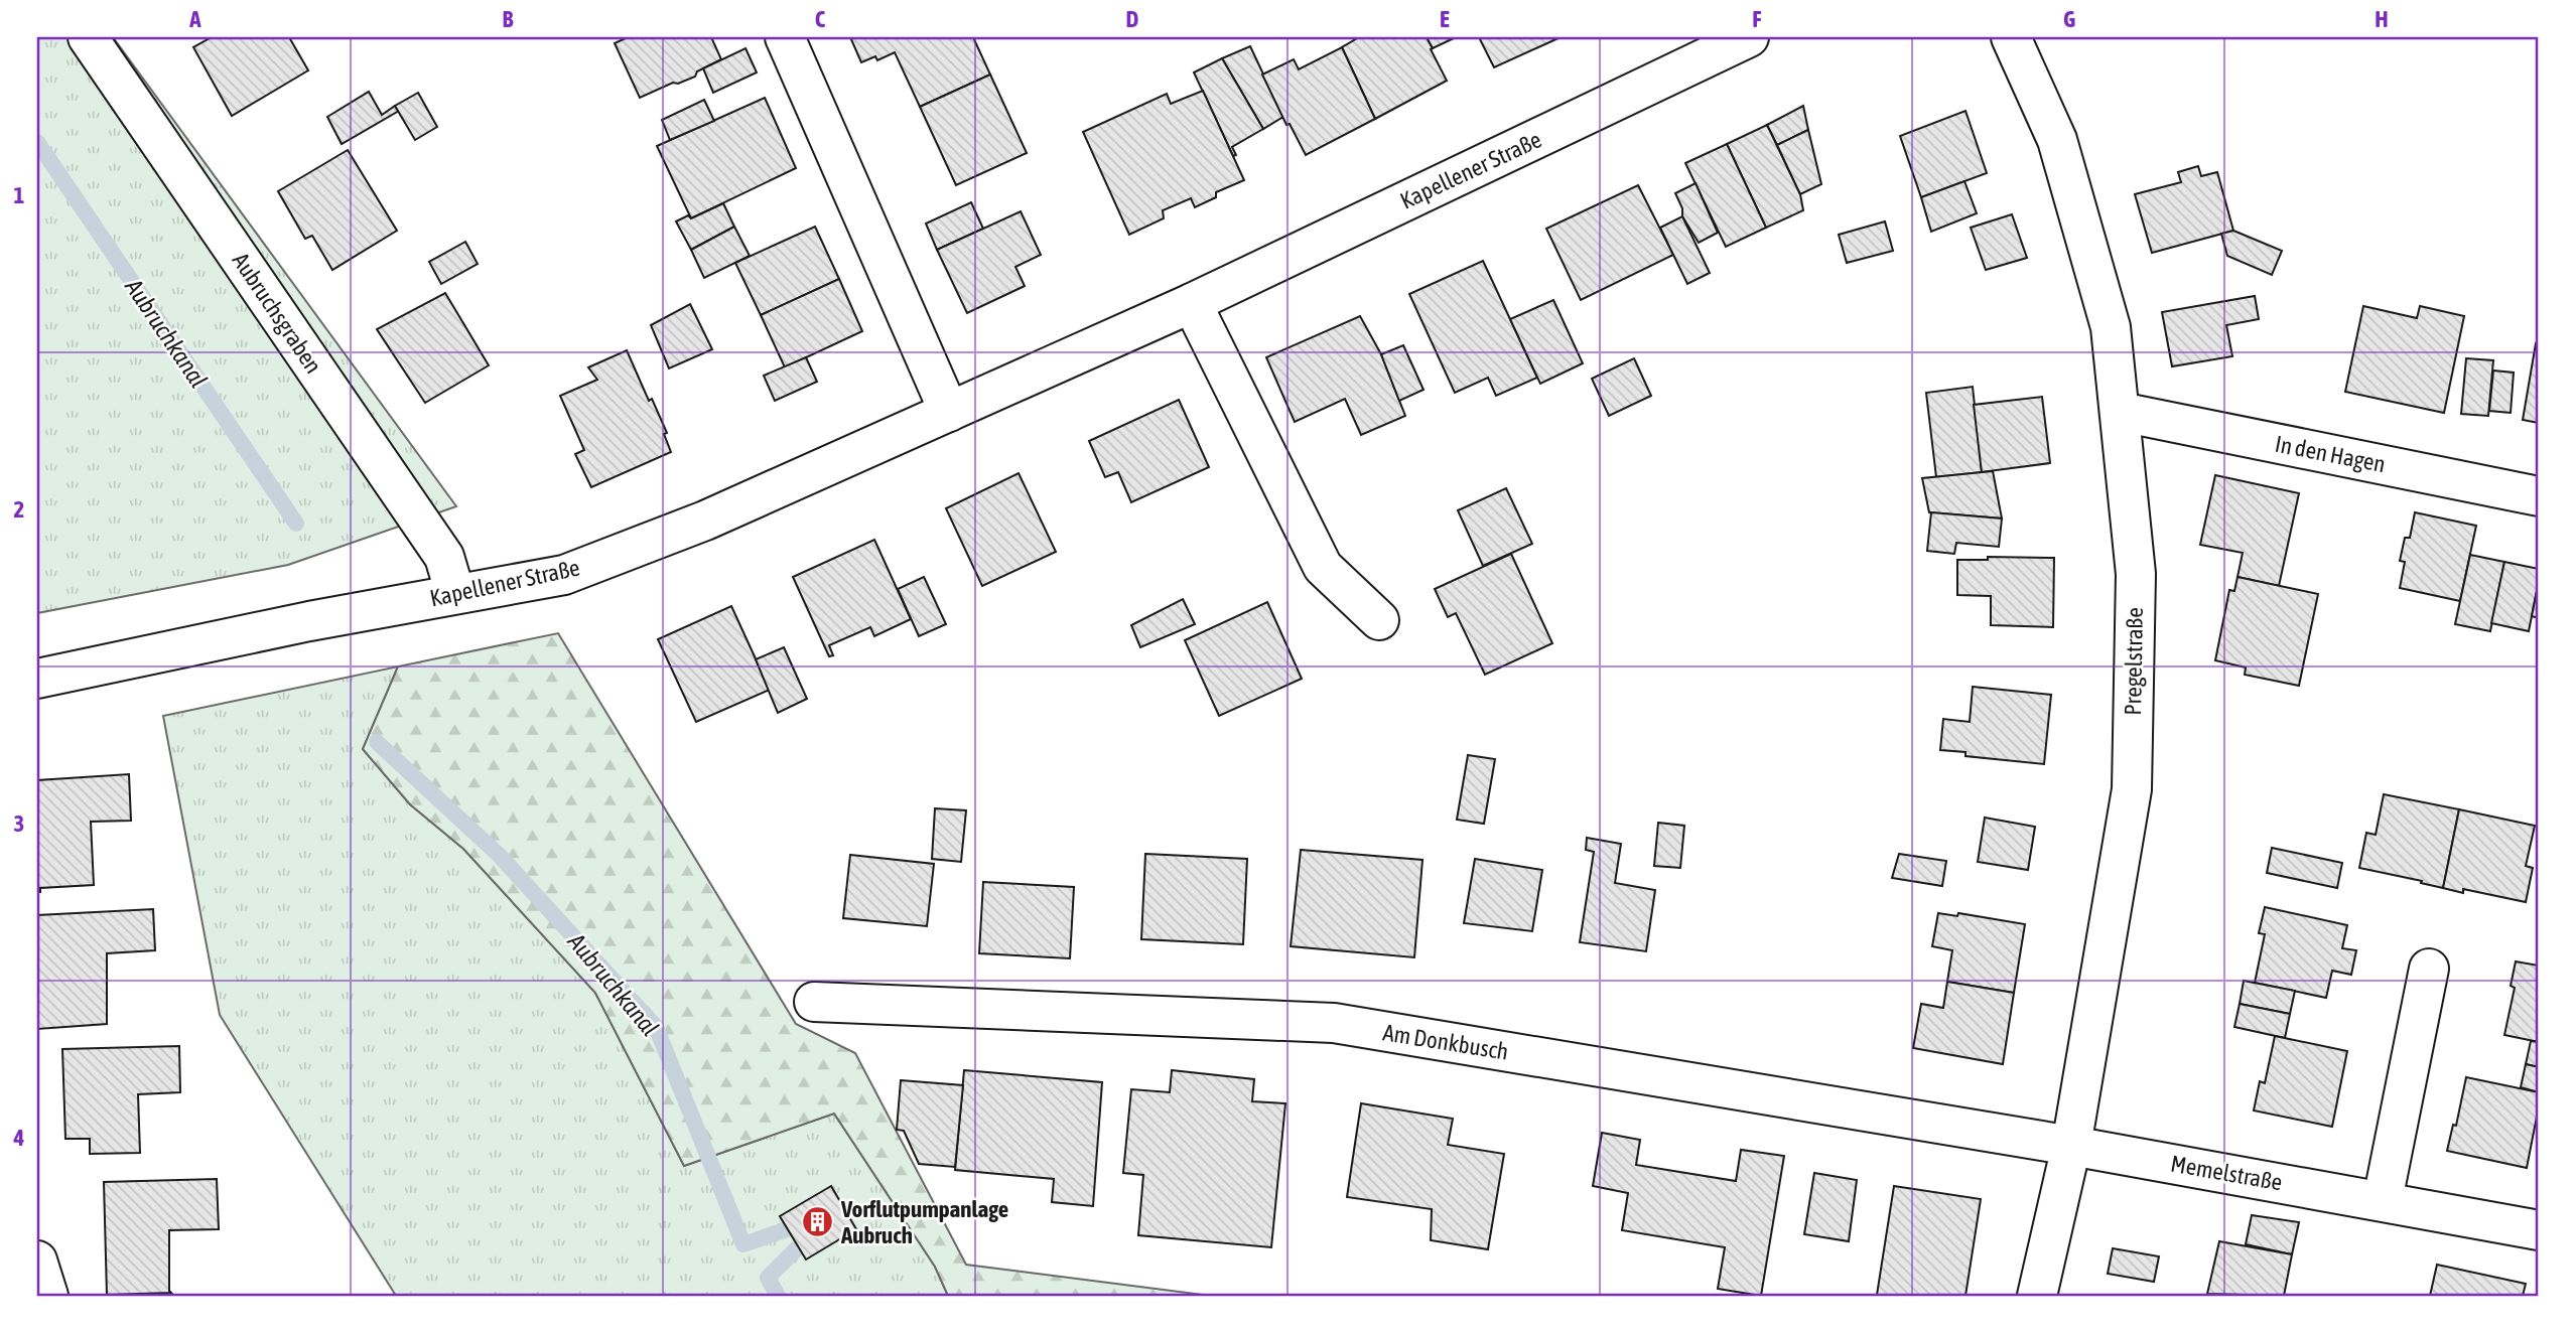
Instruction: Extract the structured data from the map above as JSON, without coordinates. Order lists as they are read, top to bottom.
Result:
{
  "streets": {
    "street": [
      "Kapellener Straße",
      "Aubruchsgraben",
      "In den Hagen",
      "Pregelstraße",
      "Am Donkbusch",
      "Memelstraße"
    ]
  },
  "crossings": [
    ["Kapellener Straße", "Aubruchsgraben"],
    ["In den Hagen", "Pregelstraße"],
    ["Pregelstraße", "Am Donkbusch"],
    ["Pregelstraße", "Memelstraße"],
    ["Am Donkbusch", "Memelstraße"]
  ],
  "water": ["Aubruchkanal"],
  "places": {
    "building": ["Vorflutpumpanlage Aubruch"]
  },
  "grid": {
    "columns": [
      "A",
      "B",
      "C",
      "D",
      "E",
      "F",
      "G",
      "H"
    ],
    "rows": [
      "1",
      "2",
      "3",
      "4"
    ]
  }
}
